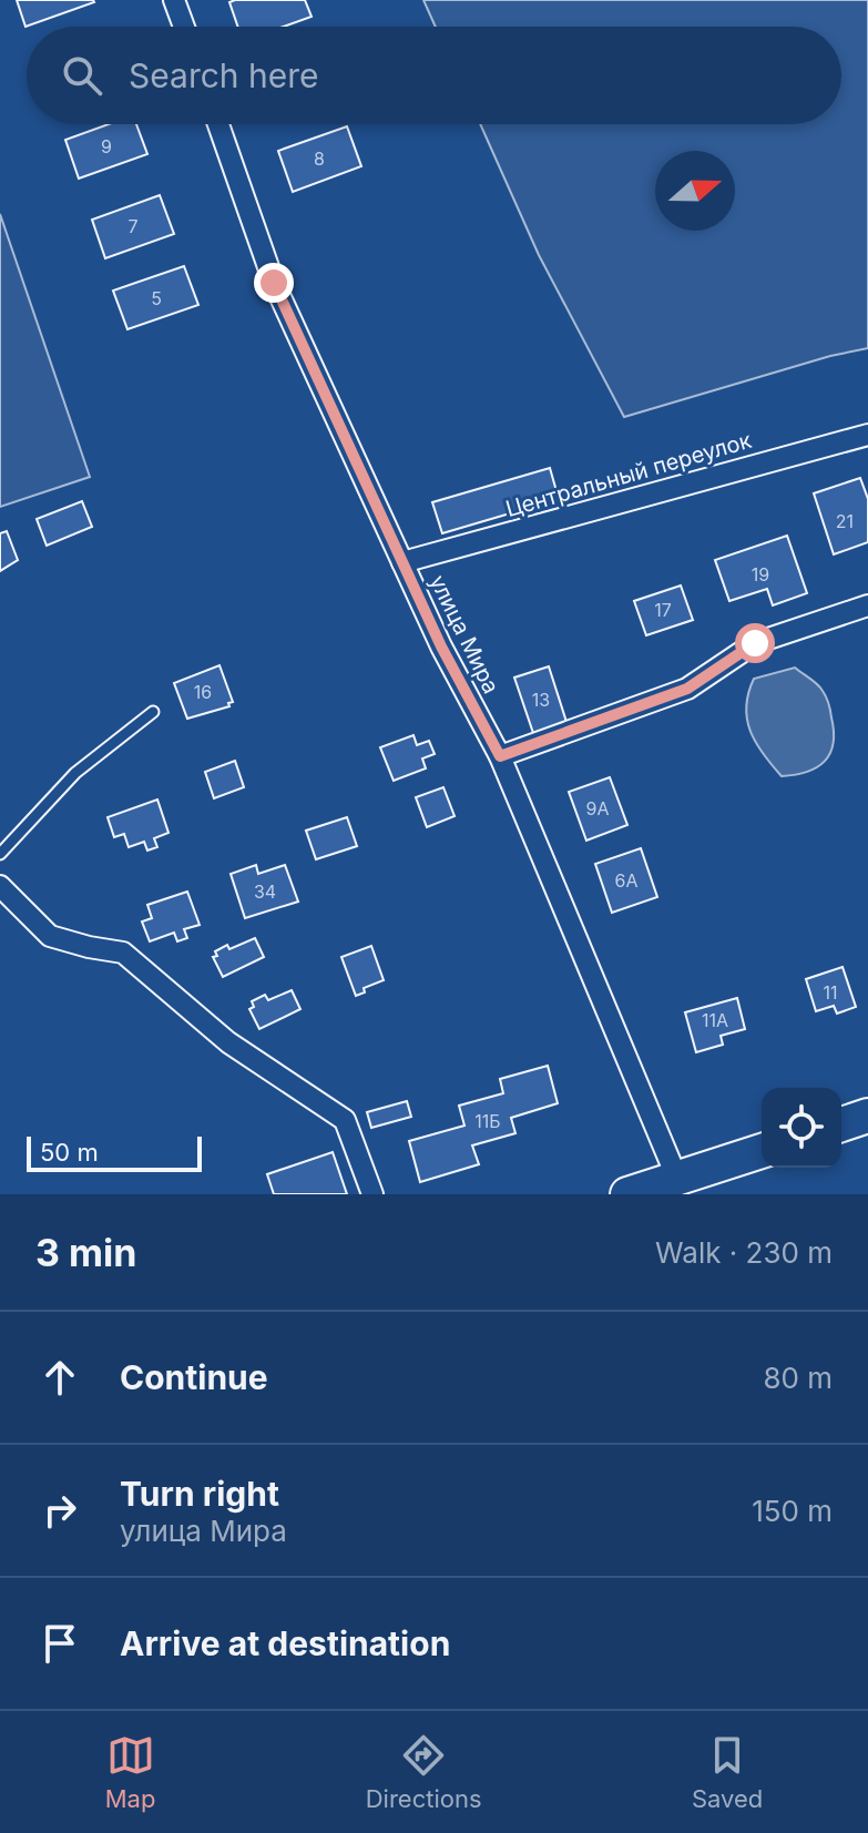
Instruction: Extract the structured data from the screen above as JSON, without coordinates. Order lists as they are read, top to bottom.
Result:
{
  "streets": {
    "street": ["Центральный переулок", "улица Мира"]
  },
  "crossings": [
    ["Центральный переулок", "улица Мира"]
  ],
  "house_numbers": [
    "9",
    "8",
    "7",
    "5",
    "21",
    "19",
    "17",
    "16",
    "13",
    "9А",
    "6А",
    "34",
    "11",
    "11А",
    "11Б"
  ],
  "scale_bar": "50 m",
  "north": "right",
  "page": {
    "search": "Search here",
    "scale": "50 m",
    "heading": ["3 min", "Walk · 230 m"],
    "list": [
      ["Continue", "80 m"],
      ["Turn right", "улица Мира", "150 m"],
      "Arrive at destination"
    ],
    "nav": ["Map", "Directions", "Saved"]
  }
}
